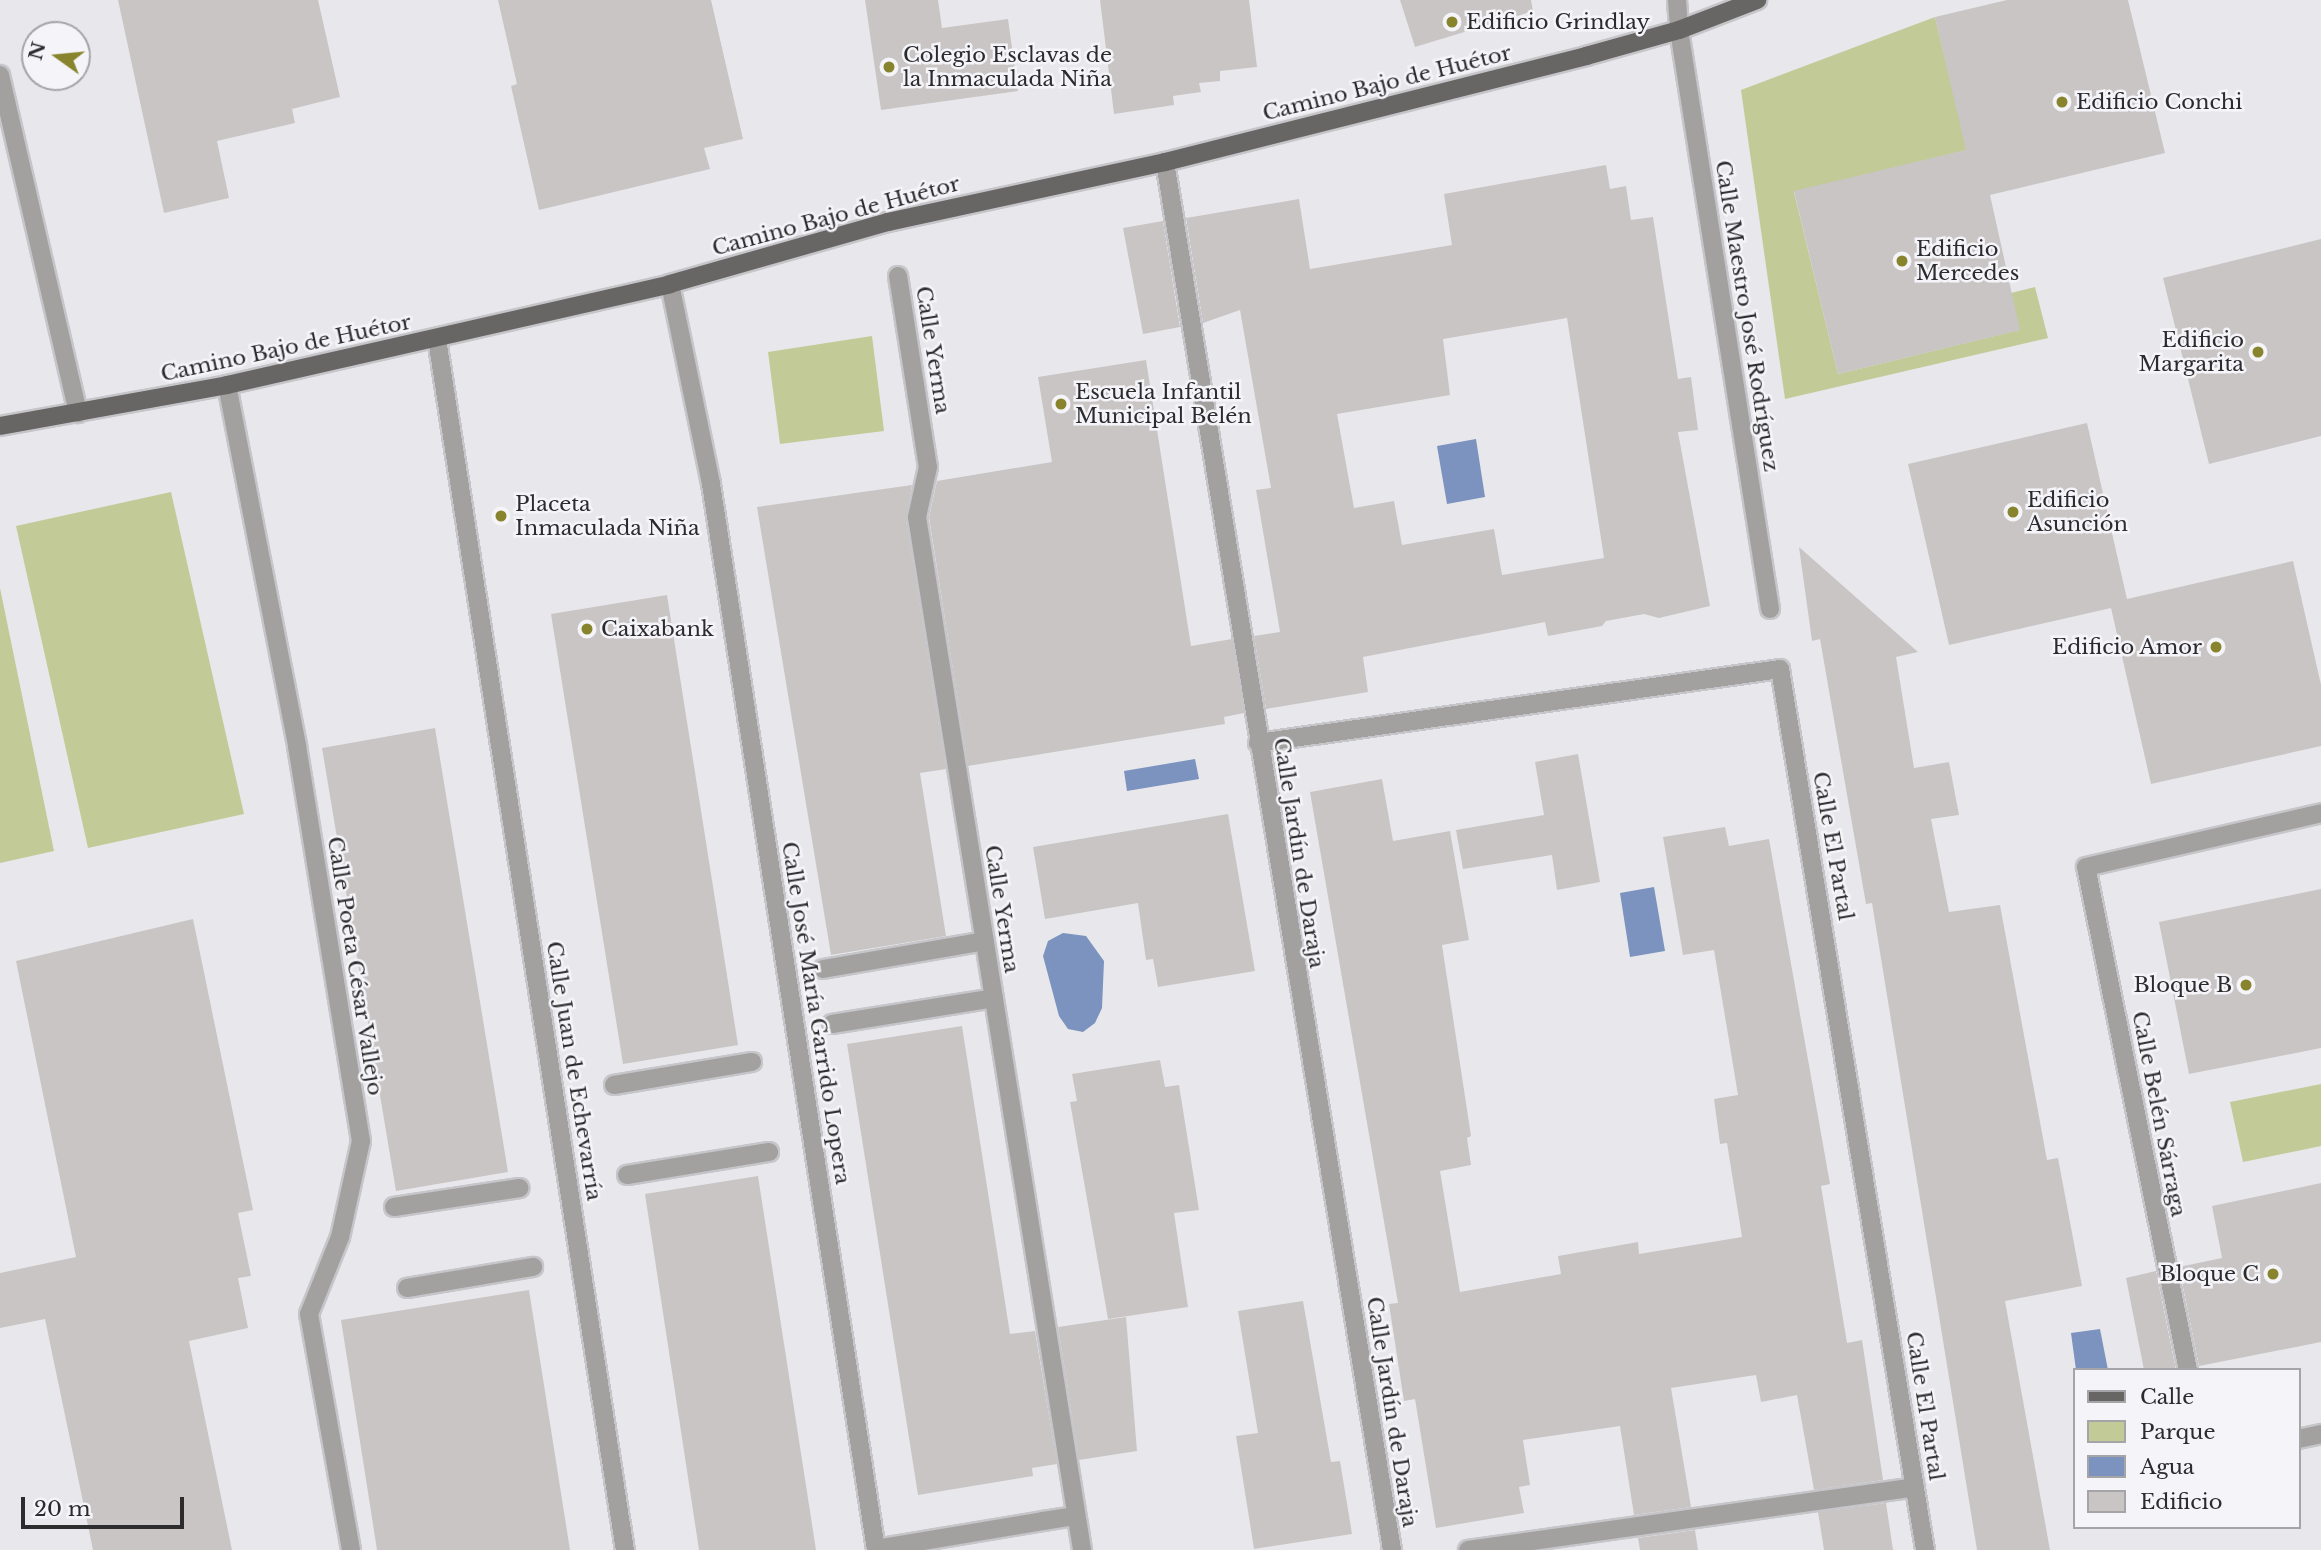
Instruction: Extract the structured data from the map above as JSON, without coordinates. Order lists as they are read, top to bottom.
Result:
{
  "streets": {
    "main road": ["Camino Bajo de Huétor"],
    "street": [
      "Calle Maestro José Rodríguez",
      "Calle Yerma",
      "Calle El Partal",
      "Calle Jardín de Daraja",
      "Calle Poeta César Vallejo",
      "Calle José María Garrido Lopera",
      "Calle Juan de Echevarría",
      "Calle Belén Sárraga"
    ]
  },
  "crossings": [
    ["Camino Bajo de Huétor", "Calle Maestro José Rodríguez"],
    ["Camino Bajo de Huétor", "Calle Jardín de Daraja"],
    ["Camino Bajo de Huétor", "Calle Poeta César Vallejo"],
    ["Camino Bajo de Huétor", "Calle José María Garrido Lopera"],
    ["Camino Bajo de Huétor", "Calle Juan de Echevarría"],
    ["Calle Yerma", "Calle José María Garrido Lopera"],
    ["Calle El Partal", "Calle Jardín de Daraja"]
  ],
  "places": [
    "Edificio Grindlay",
    "Colegio Esclavas de la Inmaculada Niña",
    "Edificio Conchi",
    "Edificio Mercedes",
    "Edificio Margarita",
    "Escuela Infantil Municipal Belén",
    "Edificio Asunción",
    "Placeta Inmaculada Niña",
    "Caixabank",
    "Edificio Amor",
    "Bloque B",
    "Bloque C"
  ],
  "legend": [
    "Calle",
    "Parque",
    "Agua",
    "Edificio"
  ],
  "scale_bar": "20 m",
  "north": "left"
}
